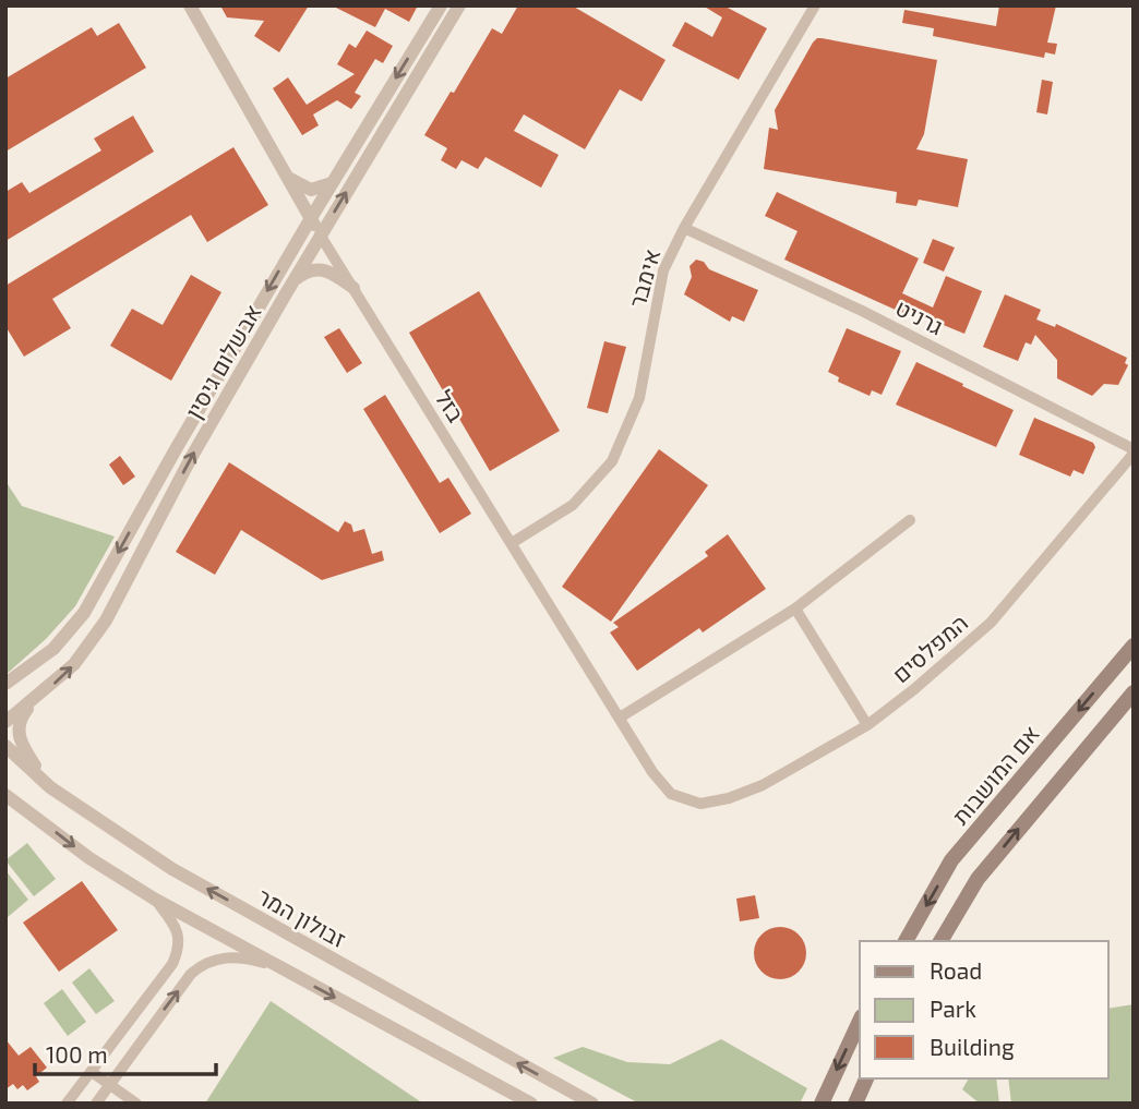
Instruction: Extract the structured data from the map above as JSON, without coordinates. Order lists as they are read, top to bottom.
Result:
{
  "streets": {
    "main road": ["אם המושבות"],
    "street": [
      "אימבר",
      "גרניט",
      "אבשלום גיסין",
      "בזל",
      "המפלסים",
      "זבולון המר"
    ]
  },
  "crossings": [
    ["אימבר", "גרניט"],
    ["אימבר", "בזל"],
    ["גרניט", "המפלסים"],
    ["אבשלום גיסין", "בזל"],
    ["בזל", "המפלסים"]
  ],
  "legend": ["Road", "Park", "Building"],
  "scale_bar": "100 m"
}
